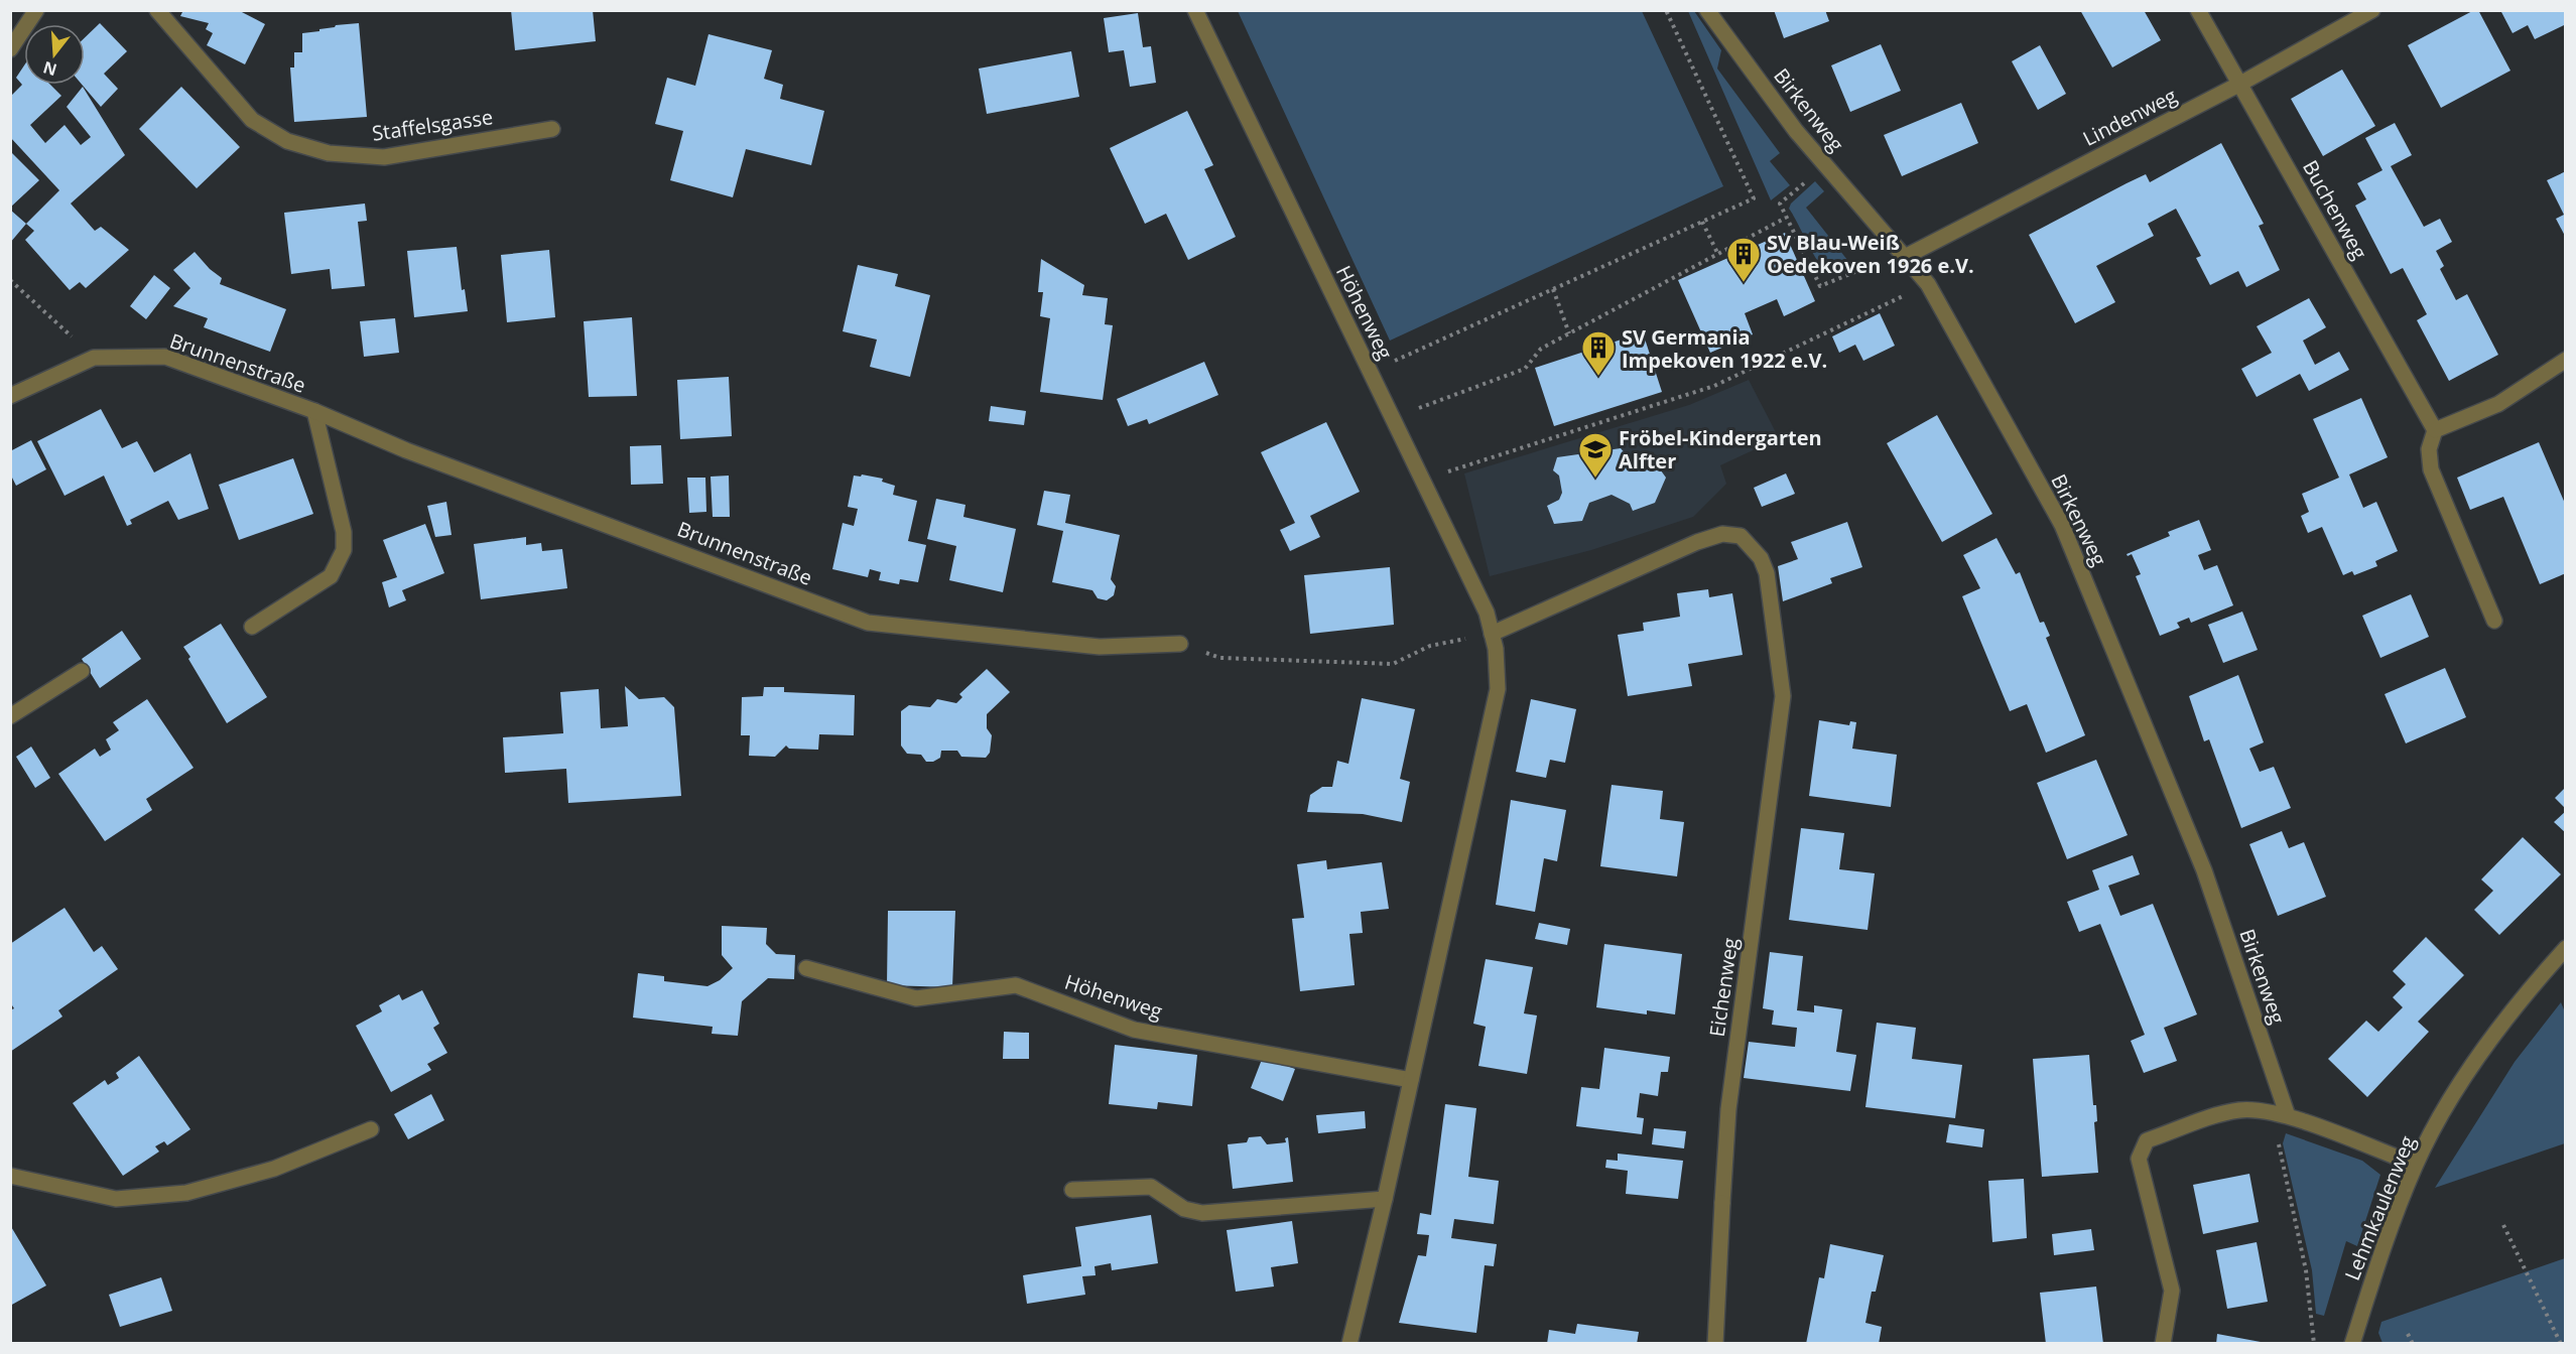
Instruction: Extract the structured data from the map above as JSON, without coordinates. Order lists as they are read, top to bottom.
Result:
{
  "streets": {
    "street": [
      "Birkenweg",
      "Lindenweg",
      "Staffelsgasse",
      "Buchenweg",
      "Höhenweg",
      "Brunnenstraße",
      "Eichenweg",
      "Lehmkaulenweg"
    ]
  },
  "crossings": [
    ["Birkenweg", "Lindenweg"],
    ["Lindenweg", "Buchenweg"],
    ["Höhenweg", "Eichenweg"]
  ],
  "places": {
    "building": ["SV Blau-Weiß Oedekoven 1926 e.V.", "SV Germania Impekoven 1922 e.V."],
    "school or university": ["Fröbel-Kindergarten Alfter"]
  },
  "north": "bottom"
}
